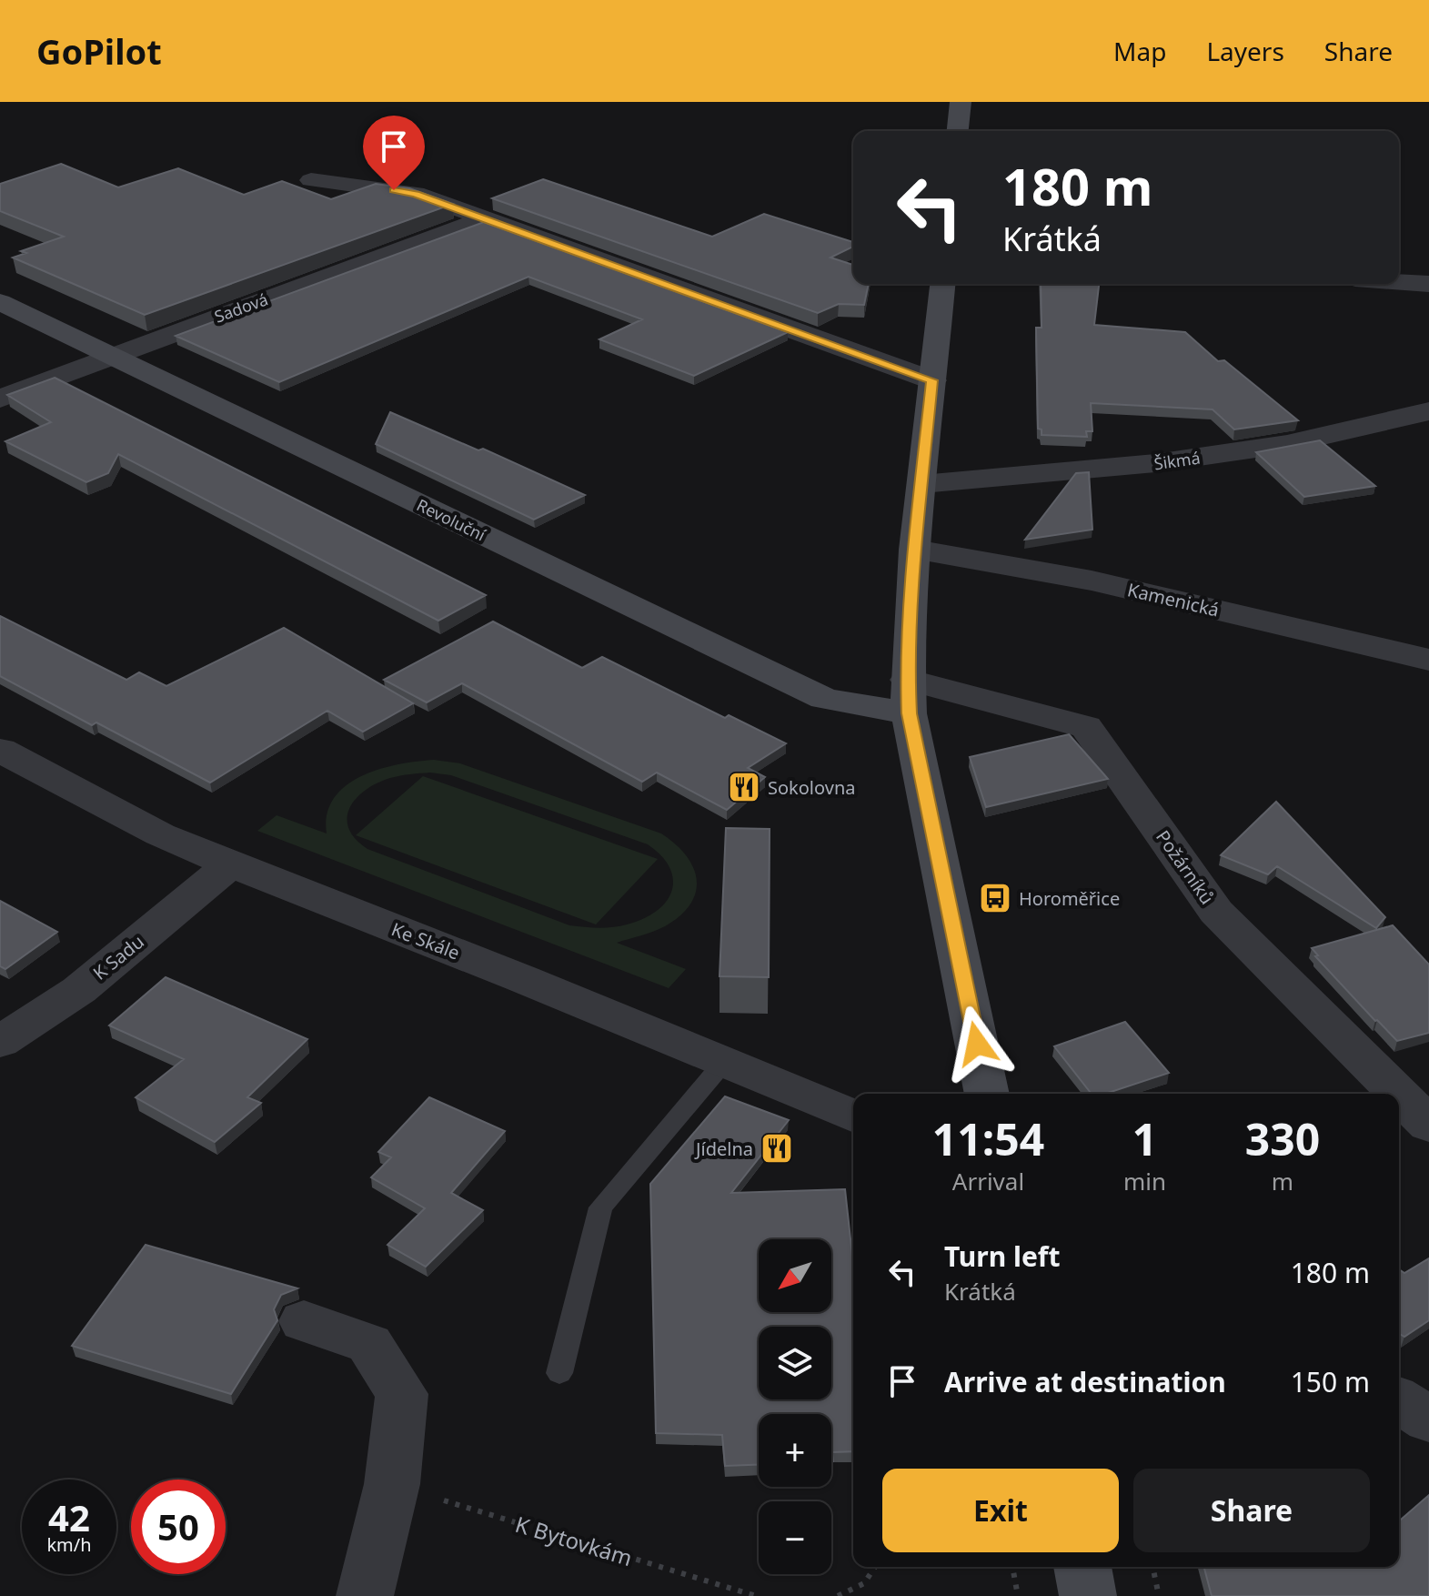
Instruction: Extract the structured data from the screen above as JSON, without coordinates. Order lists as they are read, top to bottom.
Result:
{
  "streets": {
    "main road": ["Revoluční"],
    "street": [
      "Sadová",
      "Šikmá",
      "Kamenická",
      "Požárníků",
      "Ke Skále",
      "K Sadu"
    ],
    "path": ["K Bytovkám"]
  },
  "crossings": [
    ["Sadová", "Revoluční"],
    ["Revoluční", "Požárníků"],
    ["Ke Skále", "K Sadu"]
  ],
  "places": {
    "restaurant": ["Sokolovna", "Jídelna"],
    "bus stop": ["Horoměřice"]
  },
  "north": "bottom left",
  "page": {
    "header": "GoPilot",
    "nav": ["Map", "Layers", "Share"],
    "turn": ["180 m", "Krátká"],
    "eta": [
      "11:54",
      "Arrival",
      "1",
      "min",
      "330",
      "m"
    ],
    "list": [
      {
        "name": "Turn left",
        "note": "Krátká",
        "value": "180 m"
      },
      {
        "name": "Arrive at destination",
        "value": "150 m"
      }
    ],
    "map_buttons": ["+", "−"],
    "buttons": ["Exit", "Share"],
    "speed": "42 km/h",
    "limit": "50"
  }
}
